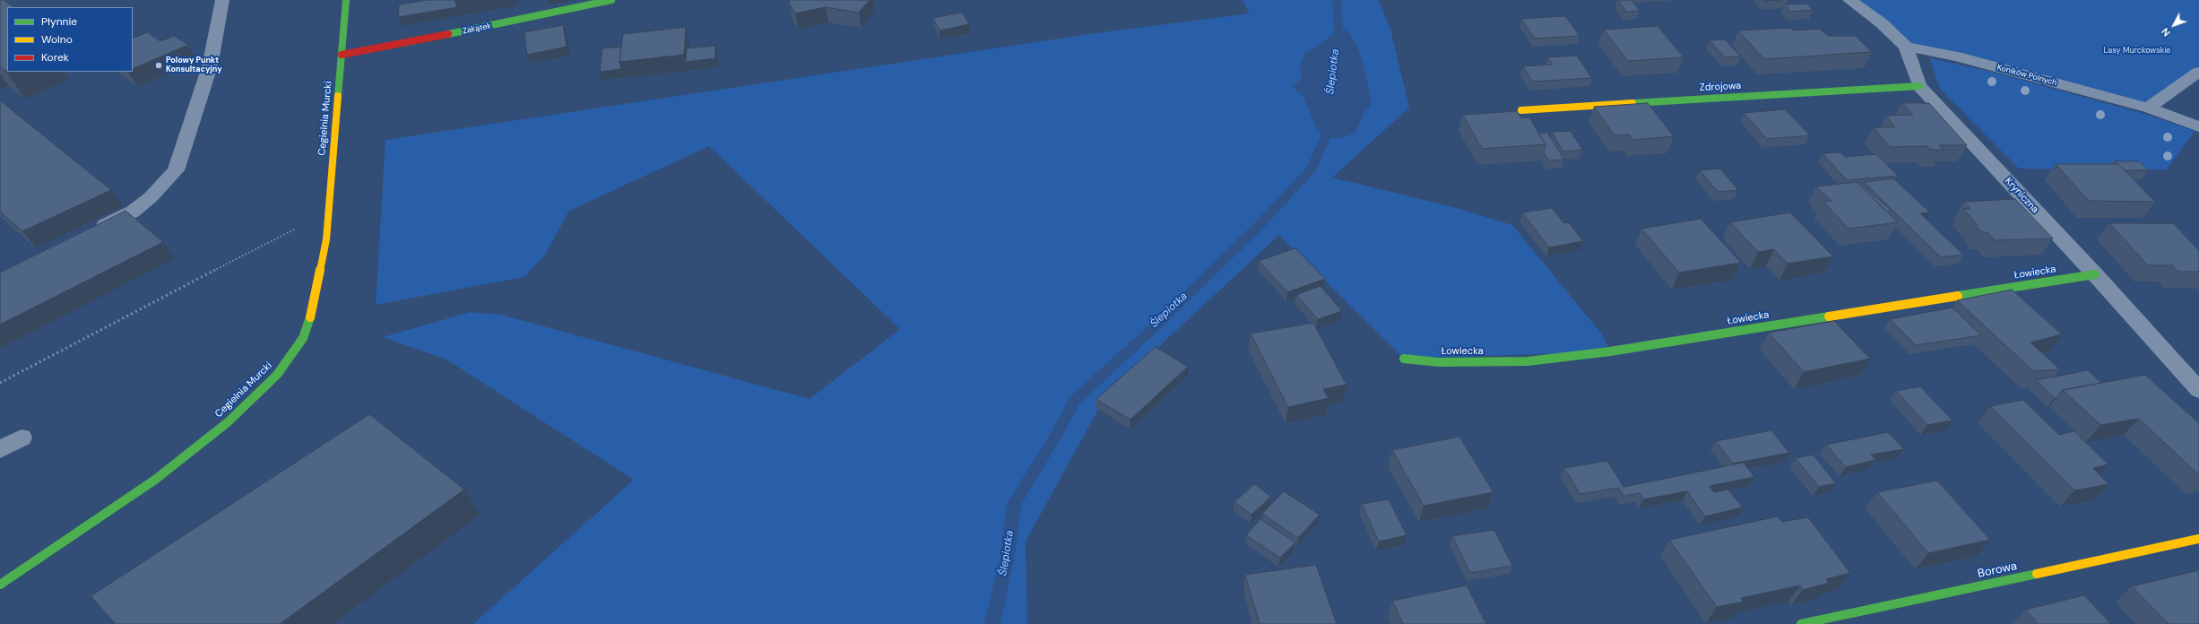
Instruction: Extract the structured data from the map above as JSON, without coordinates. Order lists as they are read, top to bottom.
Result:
{
  "streets": {
    "street": [
      "Zakątek",
      "Koników Polnych",
      "Zdrojowa",
      "Cegielnia Murcki",
      "Kryniczna",
      "Łowiecka",
      "Borowa"
    ]
  },
  "crossings": [
    ["Zakątek", "Cegielnia Murcki"],
    ["Koników Polnych", "Kryniczna"],
    ["Zdrojowa", "Kryniczna"],
    ["Kryniczna", "Łowiecka"]
  ],
  "water": ["Ślepiotka"],
  "parks": ["Lasy Murckowskie"],
  "places": ["Polowy Punkt Konsultacyjny"],
  "legend": ["Płynnie", "Wolno", "Korek"],
  "north": "bottom left"
}
